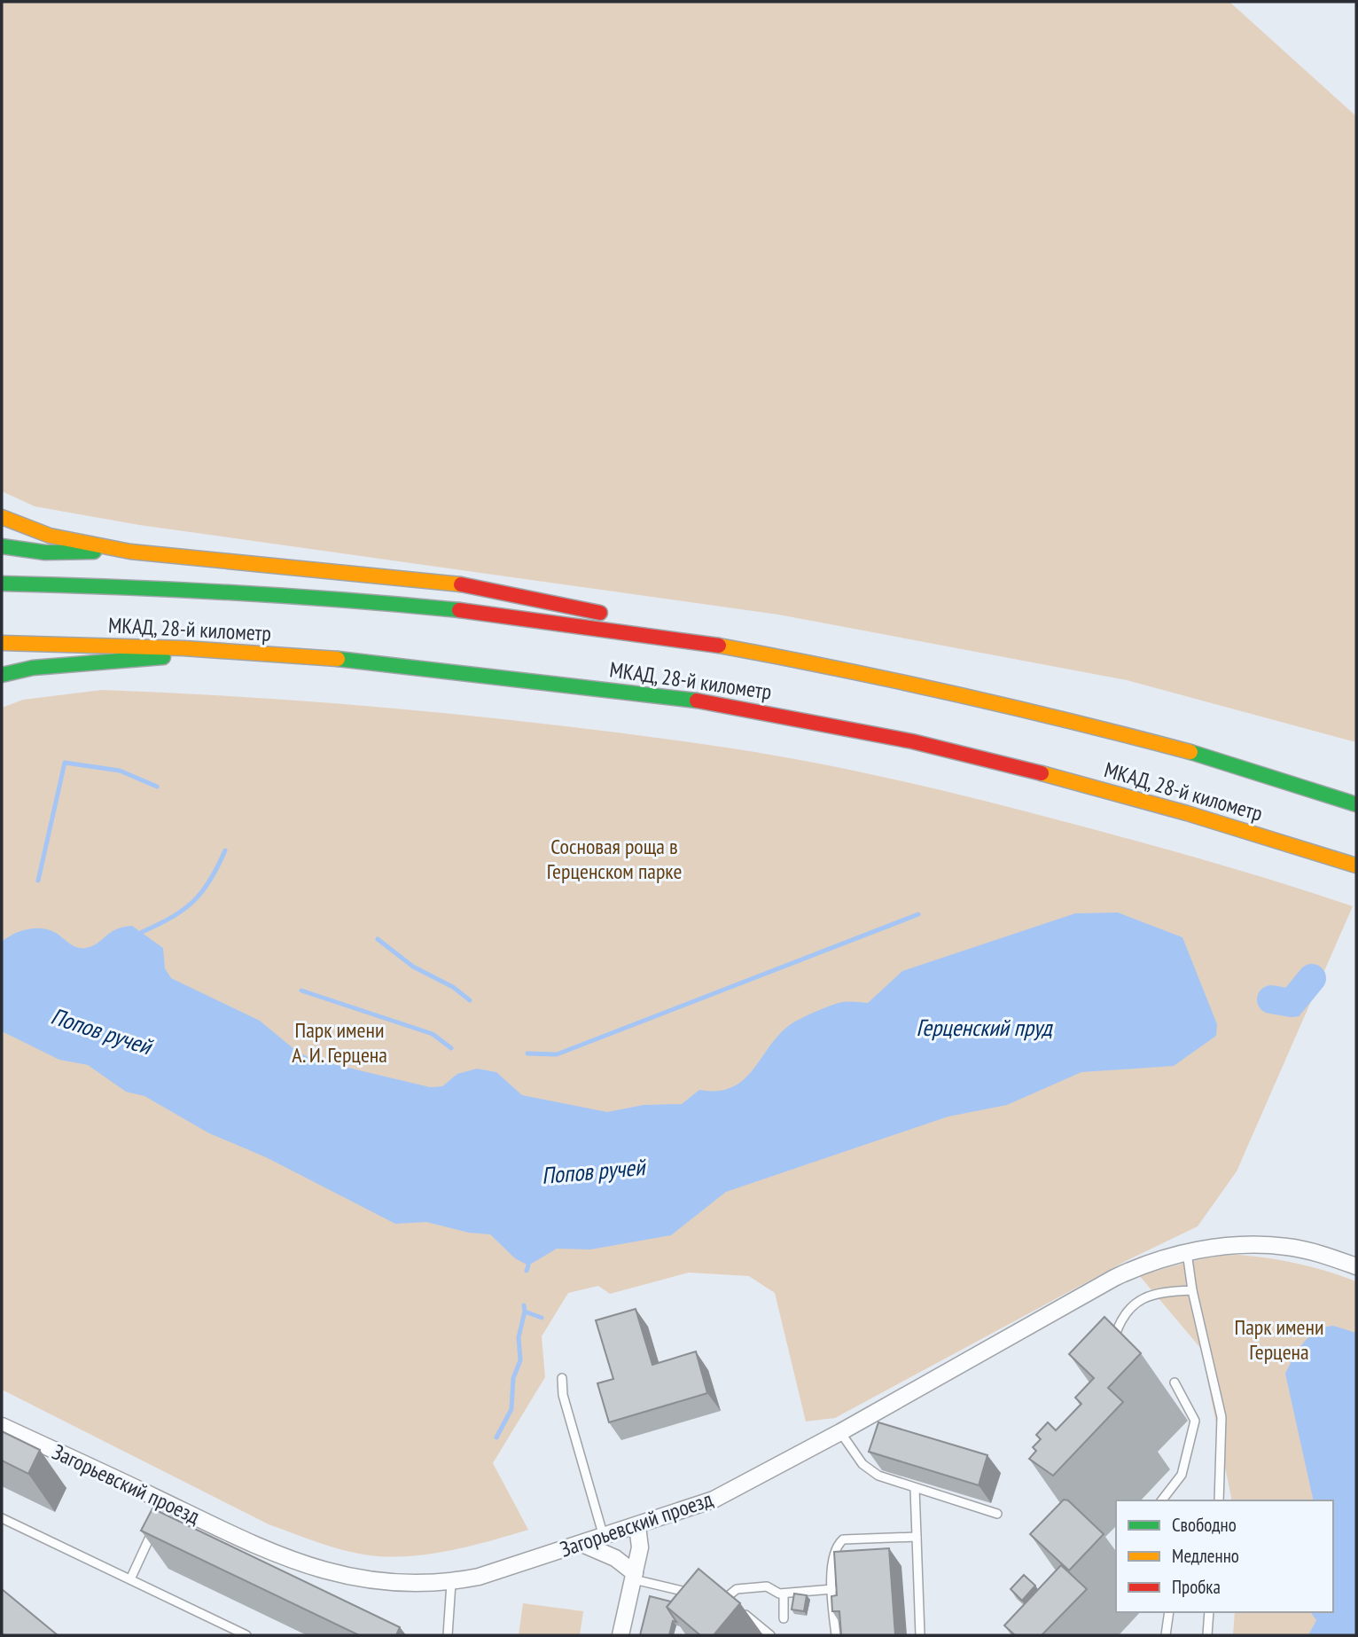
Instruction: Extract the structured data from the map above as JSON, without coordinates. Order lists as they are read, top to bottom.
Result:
{
  "streets": {
    "main road": ["МКАД, 28-й километр"],
    "street": ["Загорьевский проезд"]
  },
  "water": ["Герценский пруд", "Попов ручей"],
  "parks": ["Сосновая роща в Герценском парке", "Парк имени А. И. Герцена", "Парк имени Герцена"],
  "legend": ["Свободно", "Медленно", "Пробка"]
}
